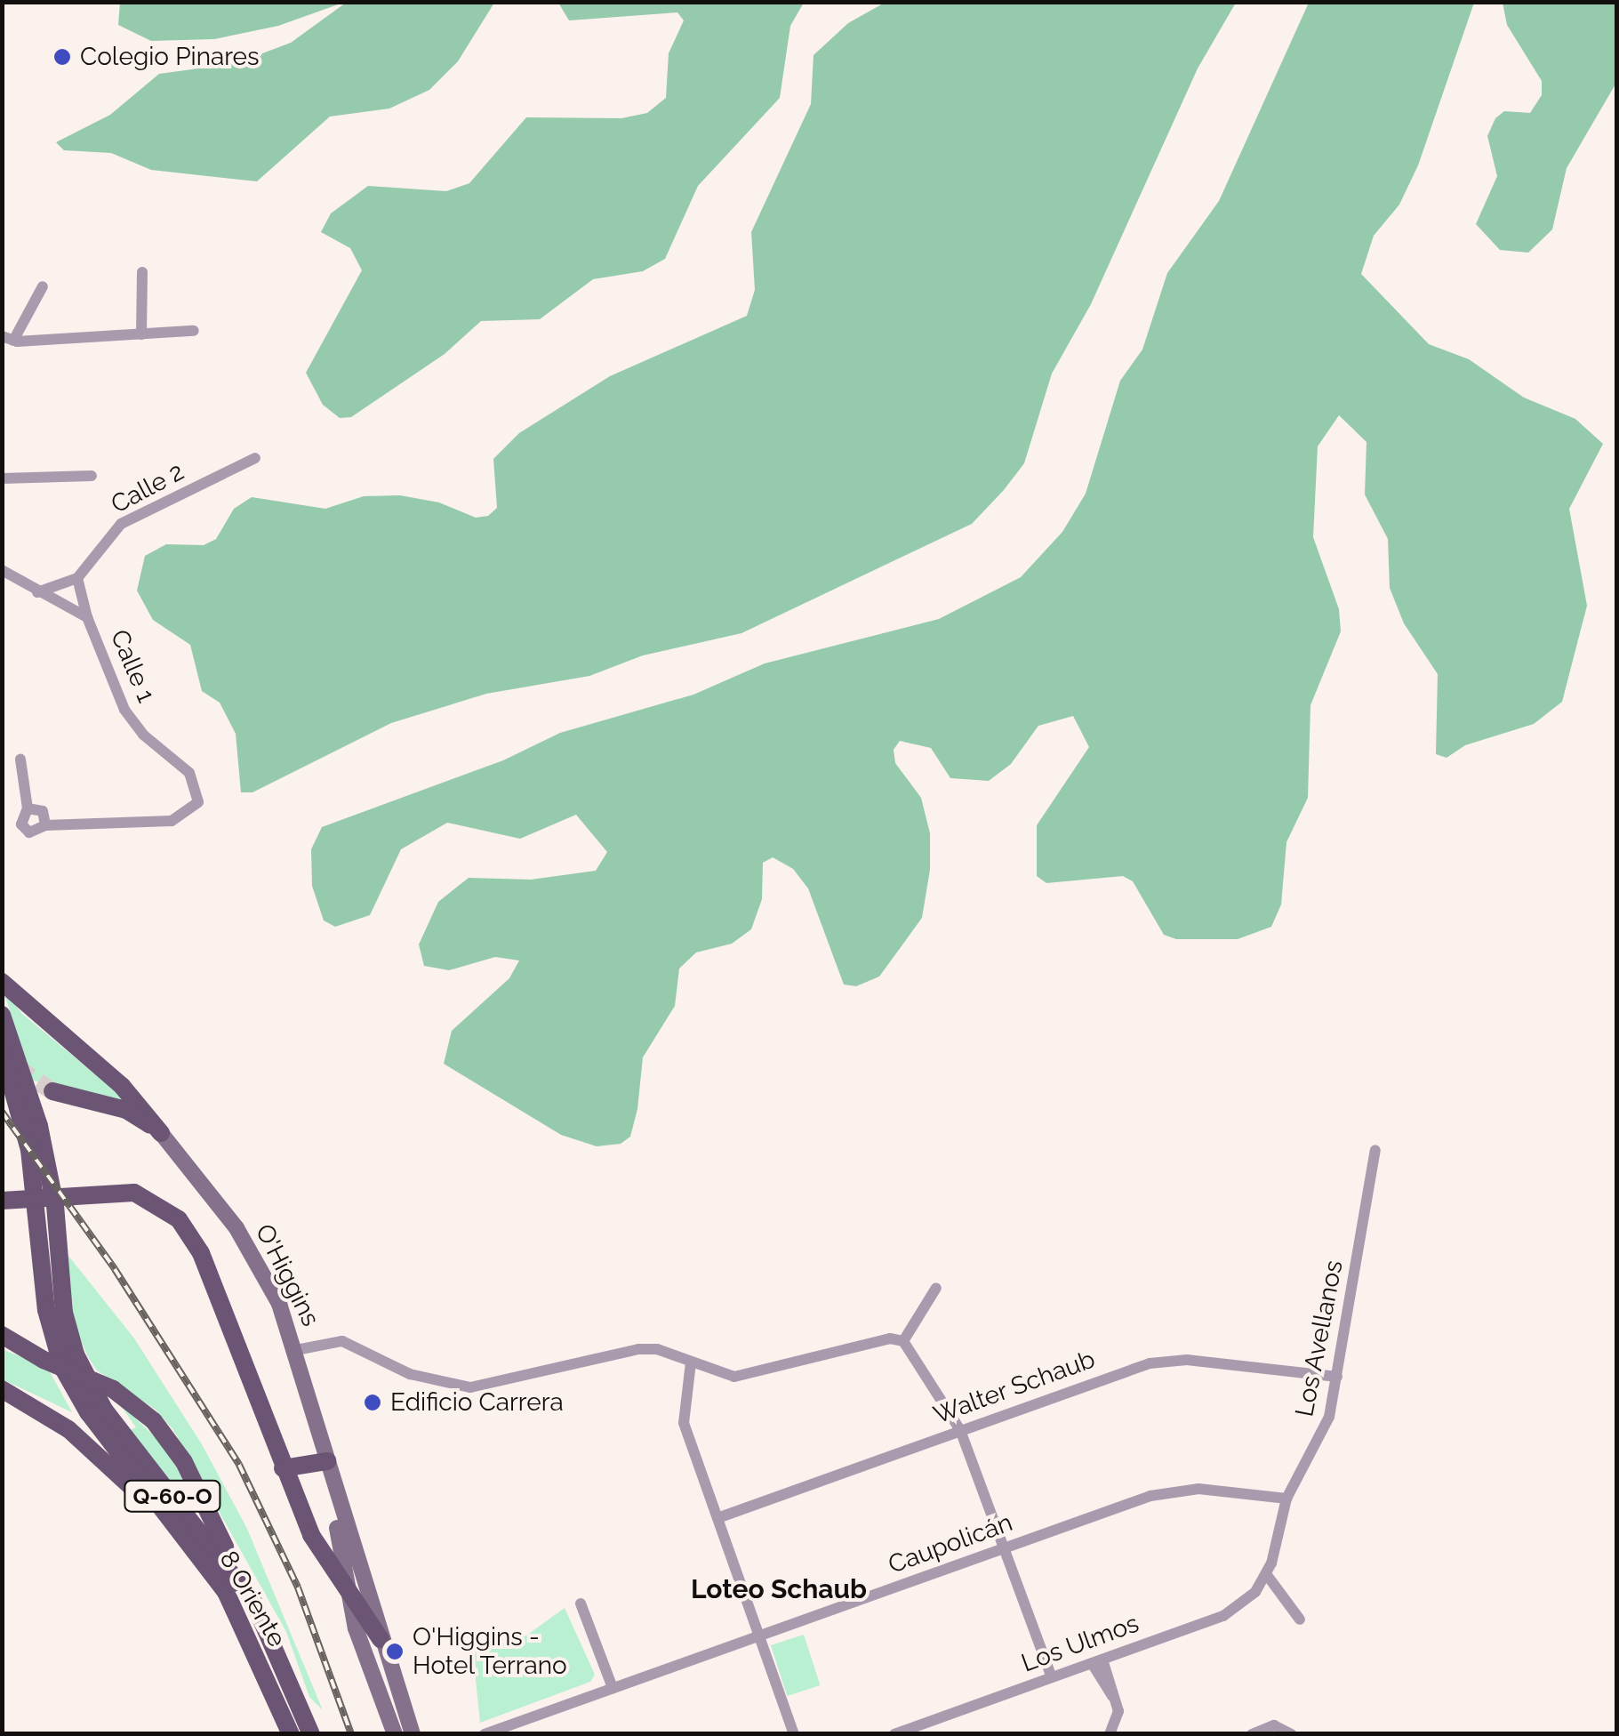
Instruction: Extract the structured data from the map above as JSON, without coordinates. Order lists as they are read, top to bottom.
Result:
{
  "streets": {
    "main road": ["O'Higgins", "Q-60-O", "8 Oriente"],
    "street": [
      "Calle 2",
      "Calle 1",
      "Los Avellanos",
      "Walter Schaub",
      "Caupolicán",
      "Los Ulmos"
    ]
  },
  "crossings": [
    ["Los Avellanos", "Walter Schaub"],
    ["Los Avellanos", "Caupolicán"],
    ["Los Avellanos", "Los Ulmos"]
  ],
  "districts": ["Loteo Schaub"],
  "places": ["Colegio Pinares", "Edificio Carrera", "O'Higgins - Hotel Terrano"]
}
